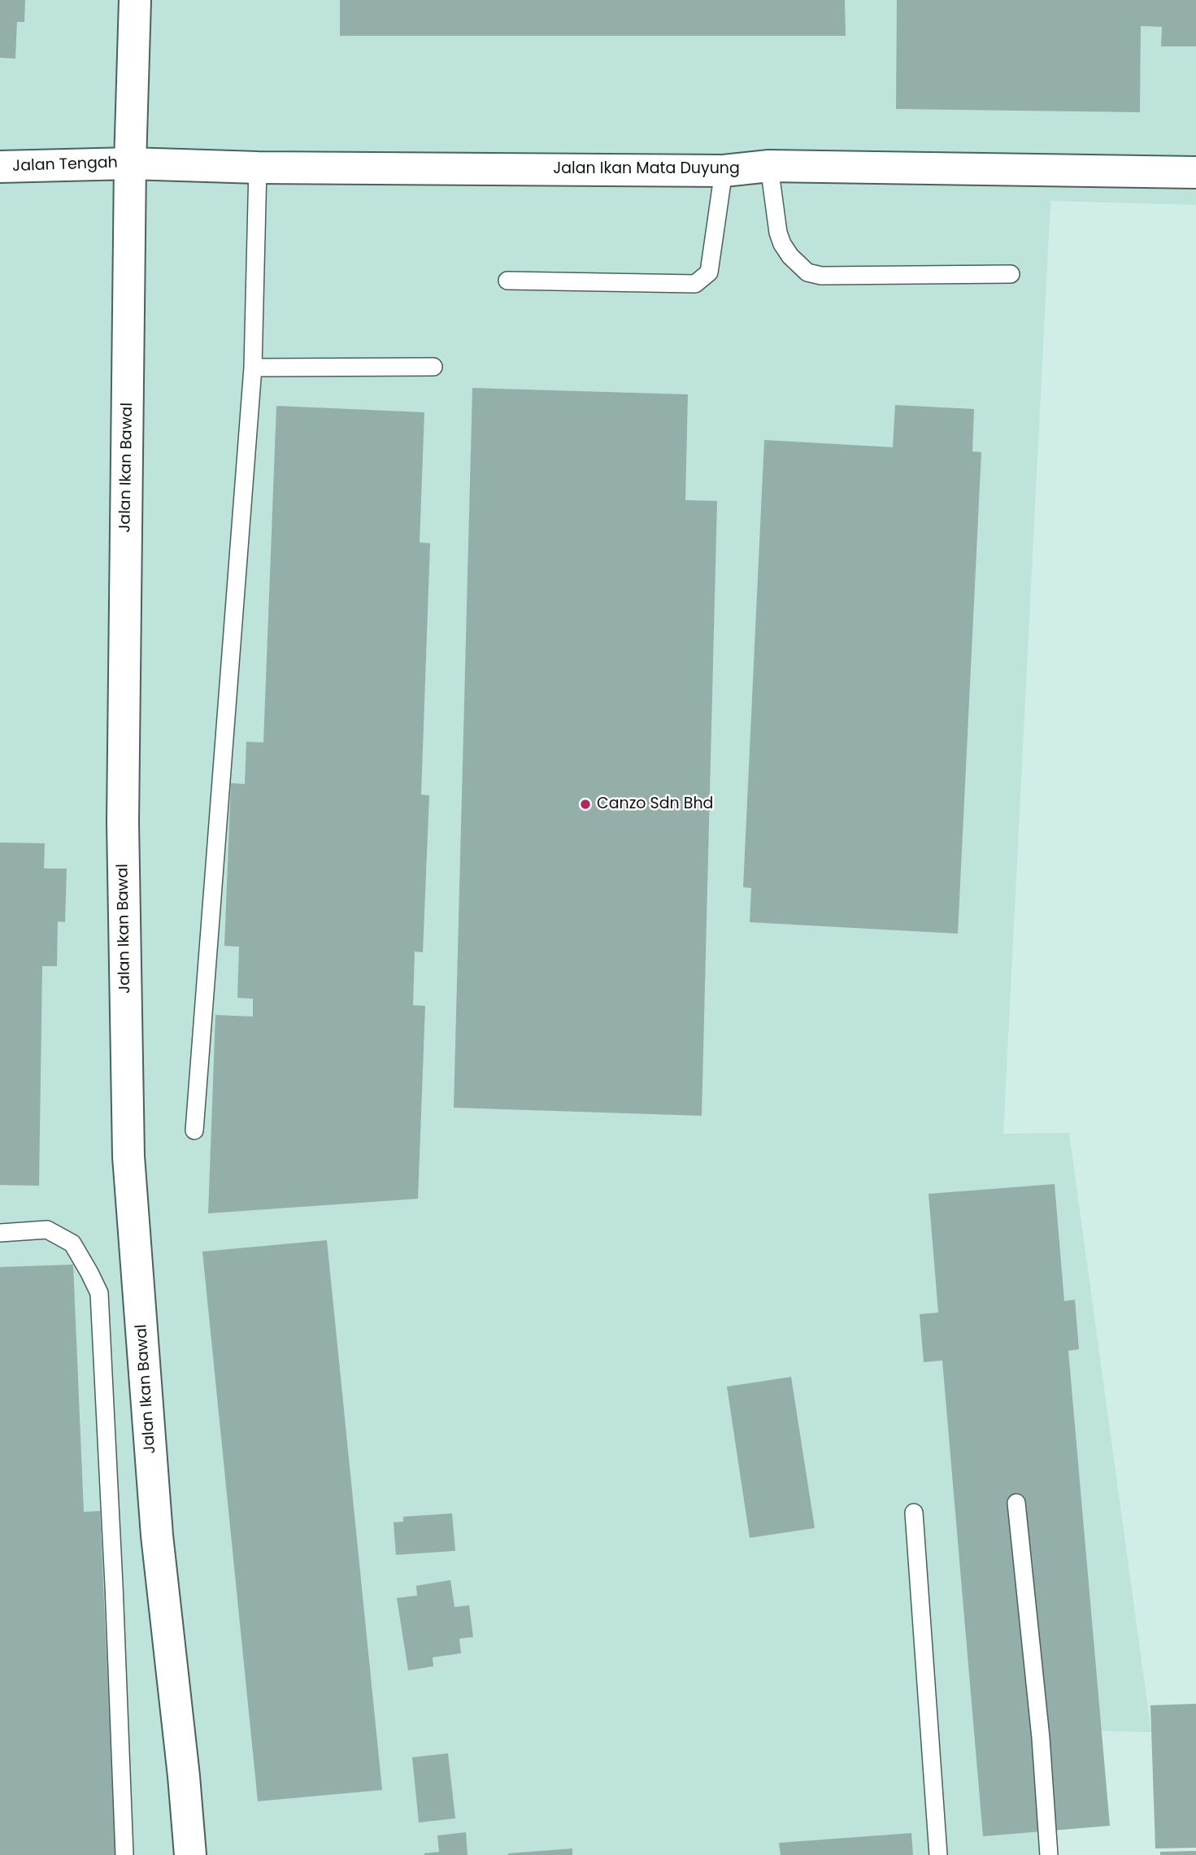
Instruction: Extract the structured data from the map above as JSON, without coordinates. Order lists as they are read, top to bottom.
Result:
{
  "streets": {
    "street": ["Jalan Tengah", "Jalan Ikan Mata Duyung", "Jalan Ikan Bawal"]
  },
  "crossings": [
    ["Jalan Tengah", "Jalan Ikan Mata Duyung"],
    ["Jalan Tengah", "Jalan Ikan Bawal"],
    ["Jalan Ikan Mata Duyung", "Jalan Ikan Bawal"]
  ],
  "places": ["Canzo Sdn Bhd"]
}
